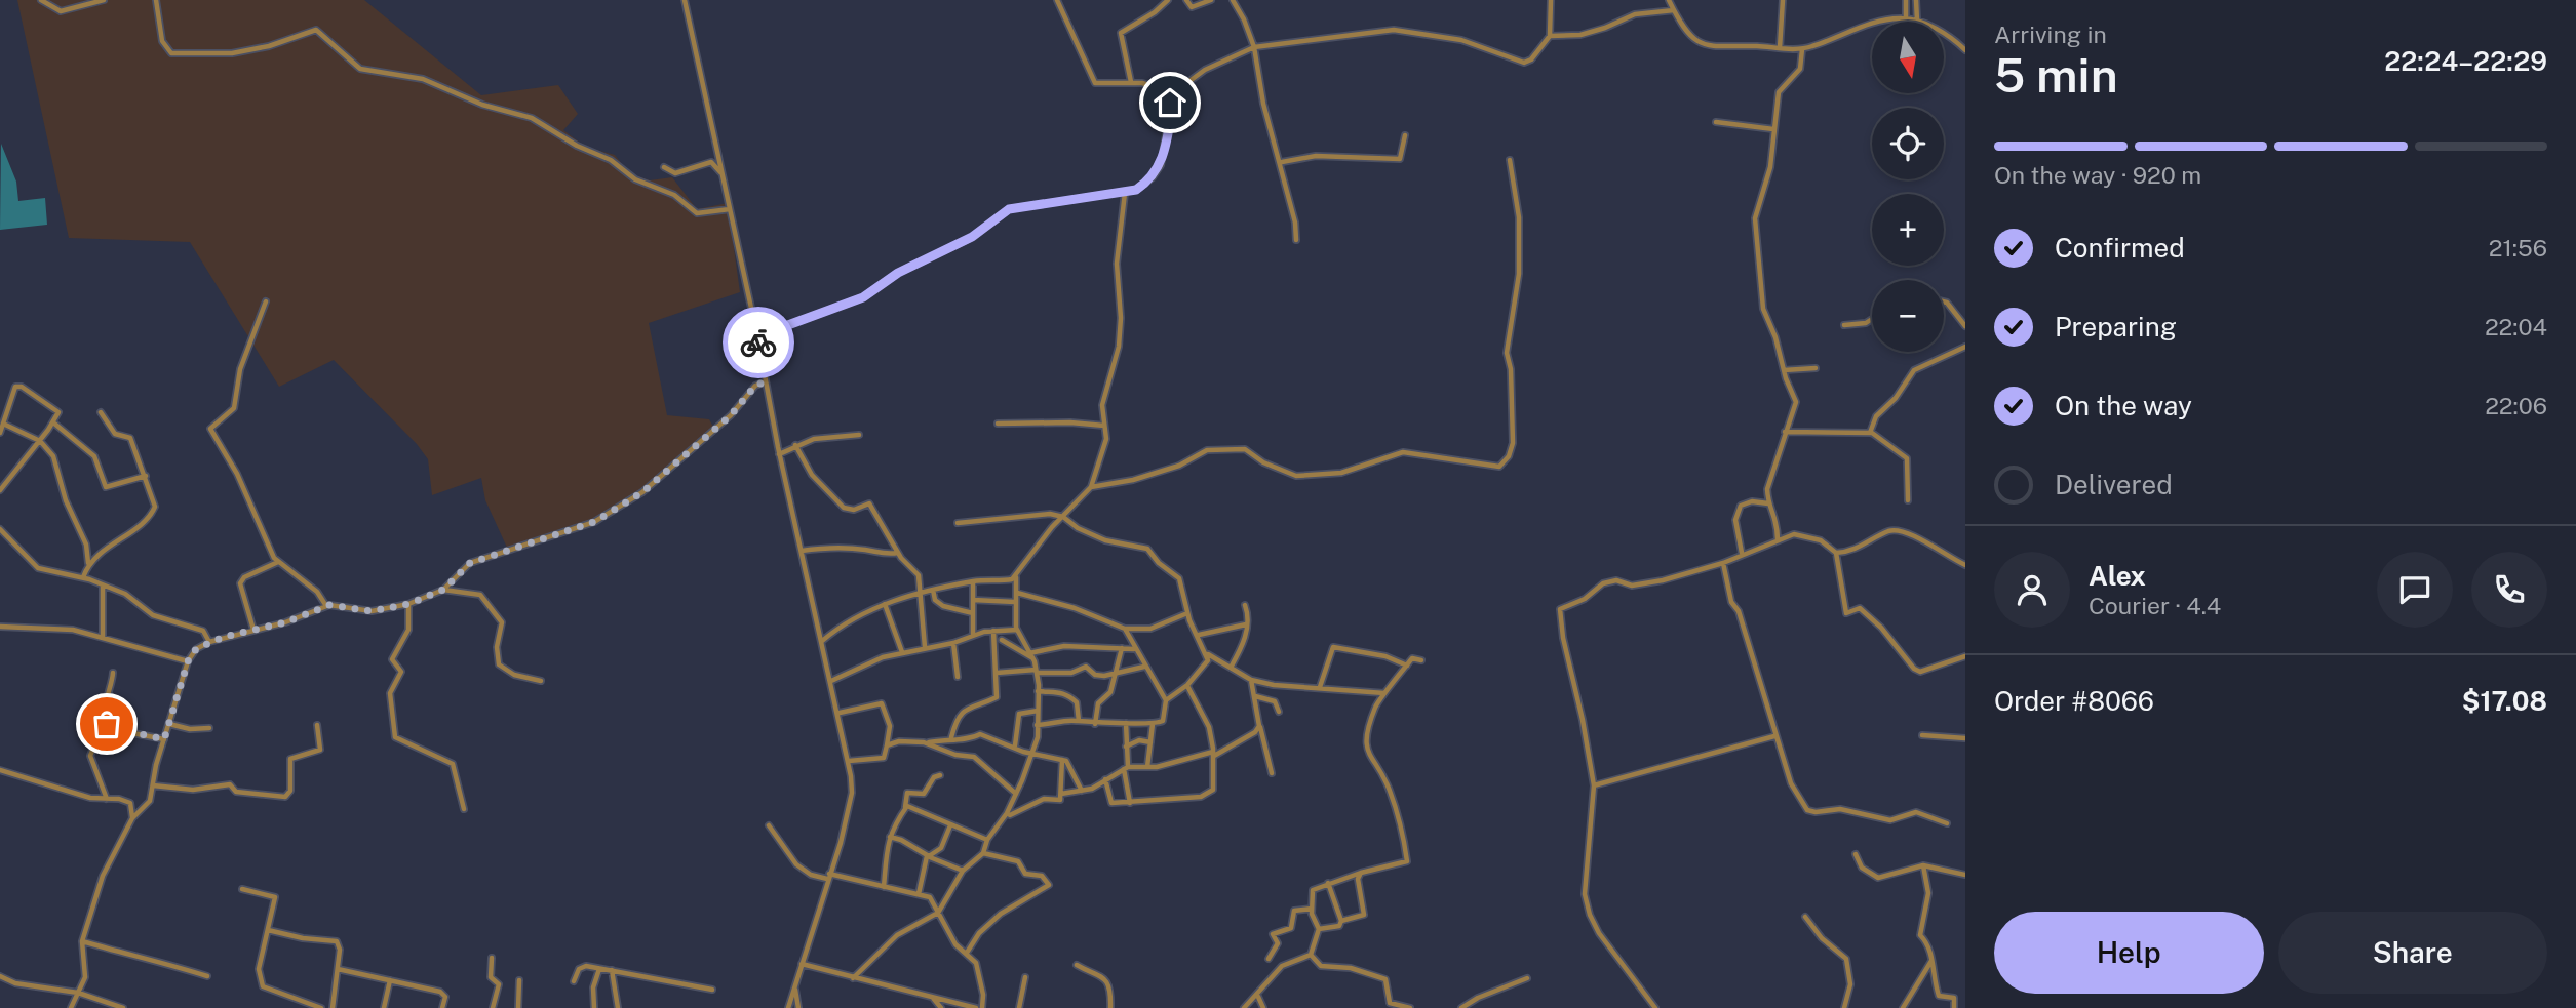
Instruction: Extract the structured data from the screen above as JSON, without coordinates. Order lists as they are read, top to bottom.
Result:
{
  "north": "bottom",
  "page": {
    "heading": ["5 min", "Arriving in", "22:24–22:29"],
    "panel": [
      "Alex",
      "Courier · 4.4",
      "Order #8066",
      "$17.08"
    ],
    "map_buttons": ["+", "−"],
    "bar": "On the way · 920 m",
    "list": [
      ["Confirmed", "21:56"],
      ["Preparing", "22:04"],
      ["On the way", "22:06"],
      "Delivered"
    ],
    "buttons": ["Help", "Share"]
  }
}
